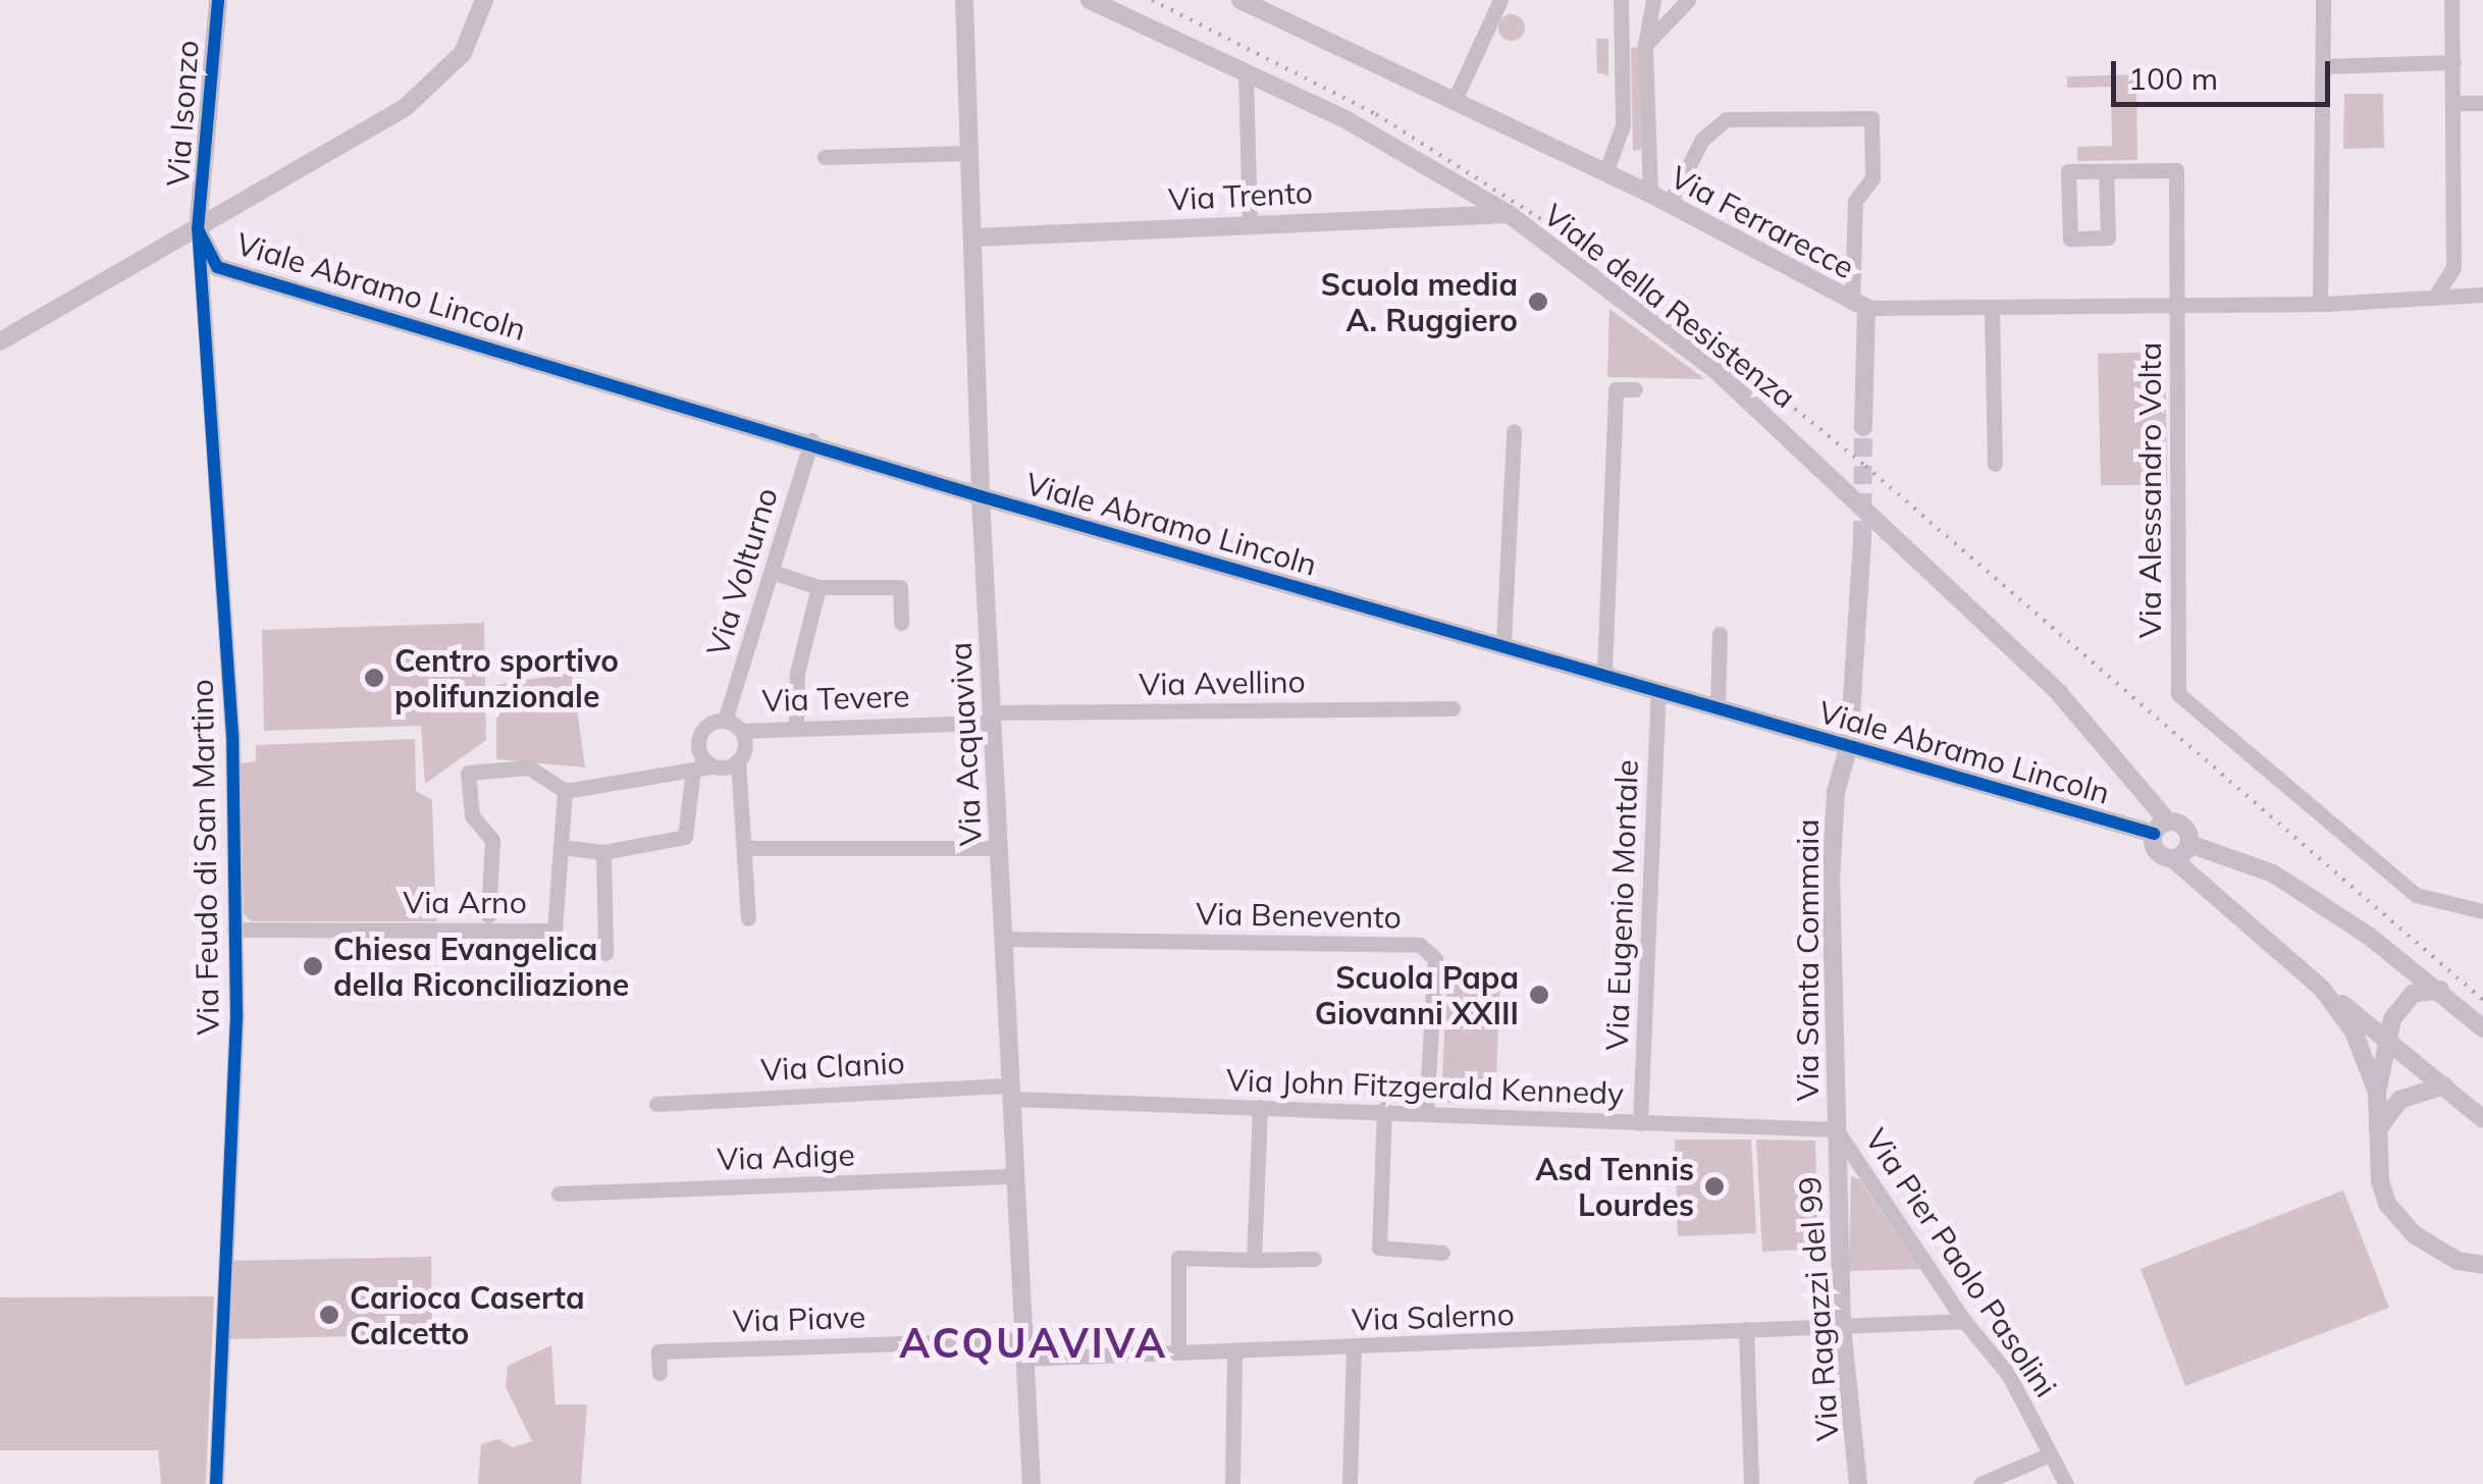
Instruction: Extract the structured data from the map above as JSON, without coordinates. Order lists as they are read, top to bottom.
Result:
{
  "streets": {
    "street": [
      "Via Isonzo",
      "Via Trento",
      "Via Ferrarecce",
      "Viale Abramo Lincoln",
      "Viale della Resistenza",
      "Via Alessandro Volta",
      "Via Volturno",
      "Via Avellino",
      "Via Tevere",
      "Via Acquaviva",
      "Via Feudo di San Martino",
      "Via Arno",
      "Via Eugenio Montale",
      "Via Benevento",
      "Via Santa Commaia",
      "Via Clanio",
      "Via John Fitzgerald Kennedy",
      "Via Adige",
      "Via Pier Paolo Pasolini",
      "Via Ragazzi del 99",
      "Via Salerno",
      "Via Piave"
    ]
  },
  "crossings": [
    ["Via Isonzo", "Viale Abramo Lincoln"],
    ["Via Isonzo", "Via Feudo di San Martino"],
    ["Via Trento", "Viale della Resistenza"],
    ["Via Trento", "Via Acquaviva"],
    ["Via Ferrarecce", "Via Alessandro Volta"],
    ["Viale Abramo Lincoln", "Viale della Resistenza"],
    ["Viale Abramo Lincoln", "Via Volturno"],
    ["Viale Abramo Lincoln", "Via Acquaviva"],
    ["Viale Abramo Lincoln", "Via Feudo di San Martino"],
    ["Viale Abramo Lincoln", "Via Eugenio Montale"],
    ["Viale Abramo Lincoln", "Via Santa Commaia"],
    ["Via Volturno", "Via Tevere"],
    ["Via Avellino", "Via Tevere"],
    ["Via Avellino", "Via Acquaviva"],
    ["Via Tevere", "Via Acquaviva"],
    ["Via Acquaviva", "Via Benevento"],
    ["Via Acquaviva", "Via Clanio"],
    ["Via Acquaviva", "Via John Fitzgerald Kennedy"],
    ["Via Acquaviva", "Via Adige"],
    ["Via Acquaviva", "Via Salerno"],
    ["Via Acquaviva", "Via Piave"],
    ["Via Feudo di San Martino", "Via Arno"],
    ["Via Eugenio Montale", "Via John Fitzgerald Kennedy"],
    ["Via Benevento", "Via John Fitzgerald Kennedy"],
    ["Via Santa Commaia", "Via John Fitzgerald Kennedy"],
    ["Via Santa Commaia", "Via Pier Paolo Pasolini"],
    ["Via Santa Commaia", "Via Ragazzi del 99"],
    ["Via Clanio", "Via John Fitzgerald Kennedy"],
    ["Via John Fitzgerald Kennedy", "Via Pier Paolo Pasolini"],
    ["Via John Fitzgerald Kennedy", "Via Ragazzi del 99"],
    ["Via Pier Paolo Pasolini", "Via Ragazzi del 99"],
    ["Via Pier Paolo Pasolini", "Via Salerno"],
    ["Via Ragazzi del 99", "Via Salerno"],
    ["Via Salerno", "Via Piave"]
  ],
  "districts": ["ACQUAVIVA"],
  "places": [
    "Scuola media A. Ruggiero",
    "Centro sportivo polifunzionale",
    "Chiesa Evangelica della Riconciliazione",
    "Scuola Papa Giovanni XXIII",
    "Asd Tennis Lourdes",
    "Carioca Caserta Calcetto"
  ],
  "scale_bar": "100 m"
}
